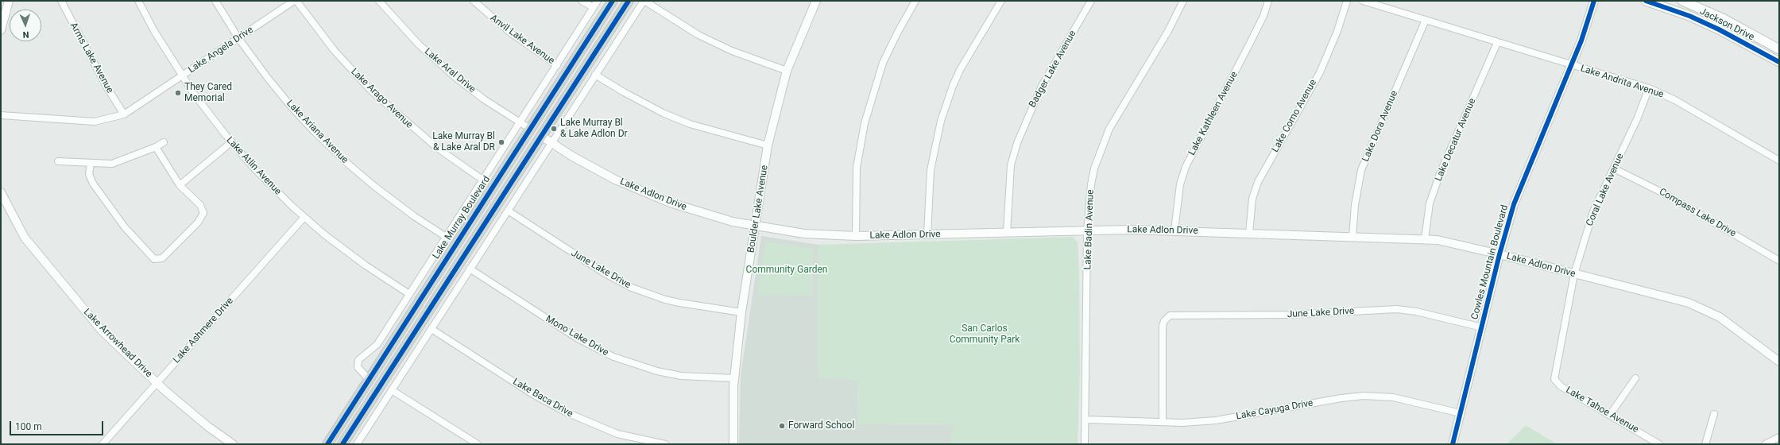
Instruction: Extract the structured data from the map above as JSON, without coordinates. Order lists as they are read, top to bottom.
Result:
{
  "streets": {
    "main road": ["Jackson Drive", "Lake Murray Boulevard"],
    "street": [
      "Anvil Lake Avenue",
      "Lake Angela Drive",
      "Arms Lake Avenue",
      "Badger Lake Avenue",
      "Lake Aral Drive",
      "Lake Andrita Avenue",
      "Lake Arago Avenue",
      "Lake Kathleen Avenue",
      "Lake Como Avenue",
      "Lake Dora Avenue",
      "Lake Ariana Avenue",
      "Lake Decatur Avenue",
      "Lake Atlin Avenue",
      "Coral Lake Avenue",
      "Lake Adlon Drive",
      "Boulder Lake Avenue",
      "Compass Lake Drive",
      "Lake Badin Avenue",
      "Cowles Mountain Boulevard",
      "June Lake Drive",
      "Lake Ashmere Drive",
      "Mono Lake Drive",
      "Lake Arrowhead Drive",
      "Lake Baca Drive",
      "Lake Cayuga Drive",
      "Lake Tahoe Avenue"
    ]
  },
  "crossings": [
    ["Anvil Lake Avenue", "Lake Murray Boulevard"],
    ["Lake Angela Drive", "Arms Lake Avenue"],
    ["Lake Angela Drive", "Lake Arago Avenue"],
    ["Lake Angela Drive", "Lake Ariana Avenue"],
    ["Lake Angela Drive", "Lake Atlin Avenue"],
    ["Badger Lake Avenue", "Lake Adlon Drive"],
    ["Lake Aral Drive", "Lake Murray Boulevard"],
    ["Lake Andrita Avenue", "Lake Dora Avenue"],
    ["Lake Andrita Avenue", "Lake Decatur Avenue"],
    ["Lake Andrita Avenue", "Coral Lake Avenue"],
    ["Lake Andrita Avenue", "Cowles Mountain Boulevard"],
    ["Lake Arago Avenue", "Lake Murray Boulevard"],
    ["Lake Kathleen Avenue", "Lake Adlon Drive"],
    ["Lake Como Avenue", "Lake Adlon Drive"],
    ["Lake Dora Avenue", "Lake Adlon Drive"],
    ["Lake Ariana Avenue", "Lake Murray Boulevard"],
    ["Lake Decatur Avenue", "Lake Adlon Drive"],
    ["Lake Atlin Avenue", "Lake Murray Boulevard"],
    ["Lake Atlin Avenue", "Lake Ashmere Drive"],
    ["Coral Lake Avenue", "Lake Adlon Drive"],
    ["Coral Lake Avenue", "Compass Lake Drive"],
    ["Coral Lake Avenue", "Lake Tahoe Avenue"],
    ["Lake Adlon Drive", "Boulder Lake Avenue"],
    ["Lake Adlon Drive", "Lake Badin Avenue"],
    ["Lake Adlon Drive", "Cowles Mountain Boulevard"],
    ["Boulder Lake Avenue", "June Lake Drive"],
    ["Boulder Lake Avenue", "Mono Lake Drive"],
    ["Lake Badin Avenue", "Lake Cayuga Drive"],
    ["Cowles Mountain Boulevard", "June Lake Drive"],
    ["Cowles Mountain Boulevard", "Lake Cayuga Drive"],
    ["June Lake Drive", "Lake Cayuga Drive"],
    ["Lake Ashmere Drive", "Lake Arrowhead Drive"]
  ],
  "parks": ["Community Garden", "San Carlos Community Park"],
  "places": [
    "They Cared Memorial",
    "Lake Murray Bl & Lake Adlon Dr",
    "Lake Murray Bl & Lake Aral DR",
    "Forward School"
  ],
  "scale_bar": "100 m",
  "north": "bottom"
}
